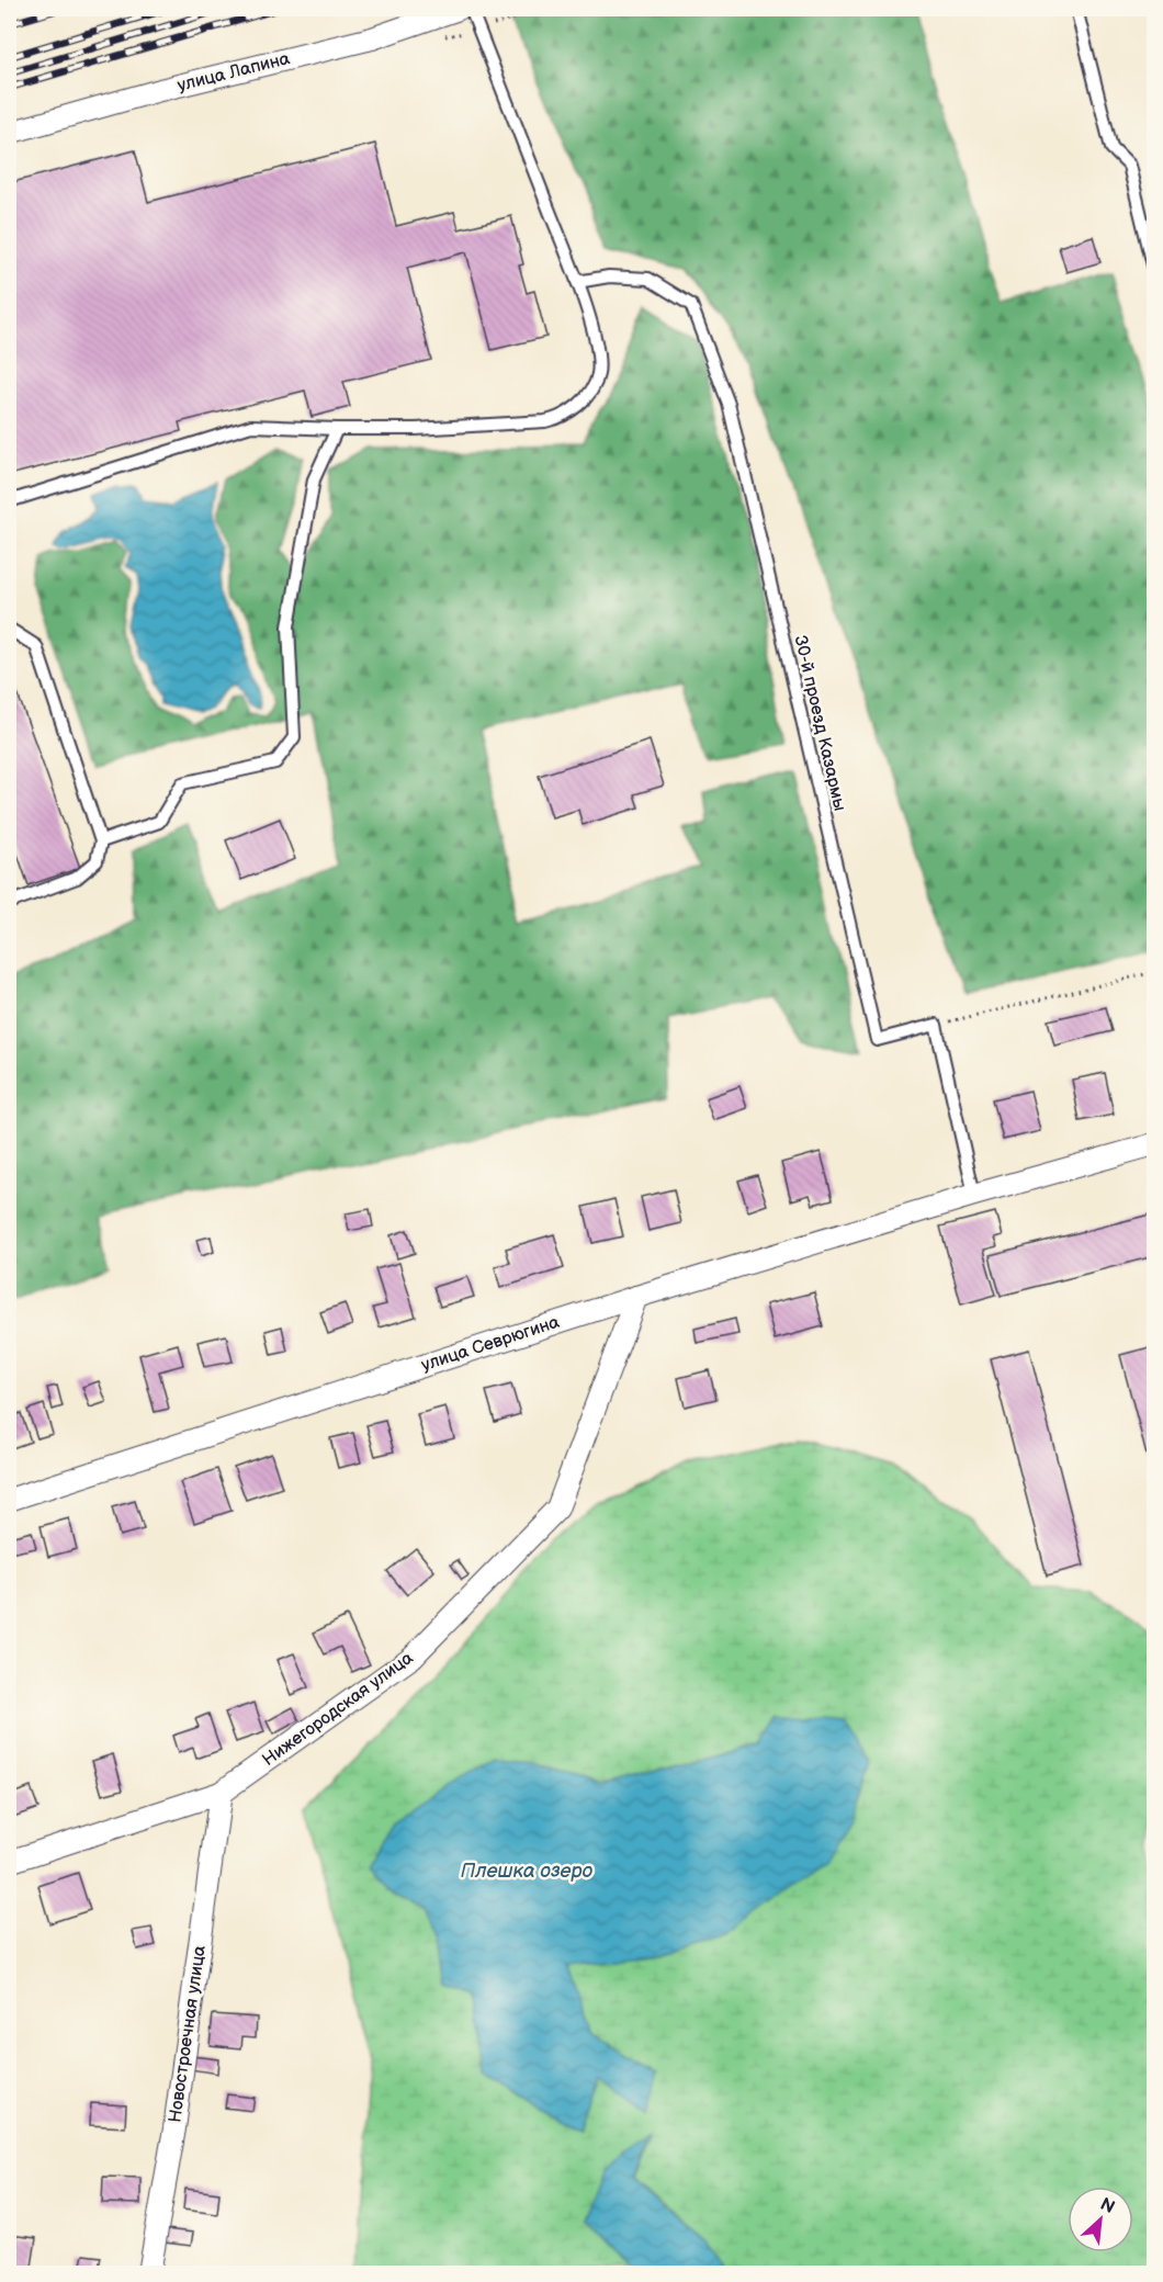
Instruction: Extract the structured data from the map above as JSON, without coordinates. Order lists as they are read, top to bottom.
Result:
{
  "streets": {
    "street": [
      "улица Лапина",
      "улица Севрюгина",
      "Нижегородская улица",
      "Новостроечная улица"
    ],
    "lane": ["30-й проезд Казармы"]
  },
  "crossings": [
    ["улица Севрюгина", "Нижегородская улица"],
    ["Нижегородская улица", "Новостроечная улица"]
  ],
  "water": ["Плешка озеро"],
  "north": "top right"
}
